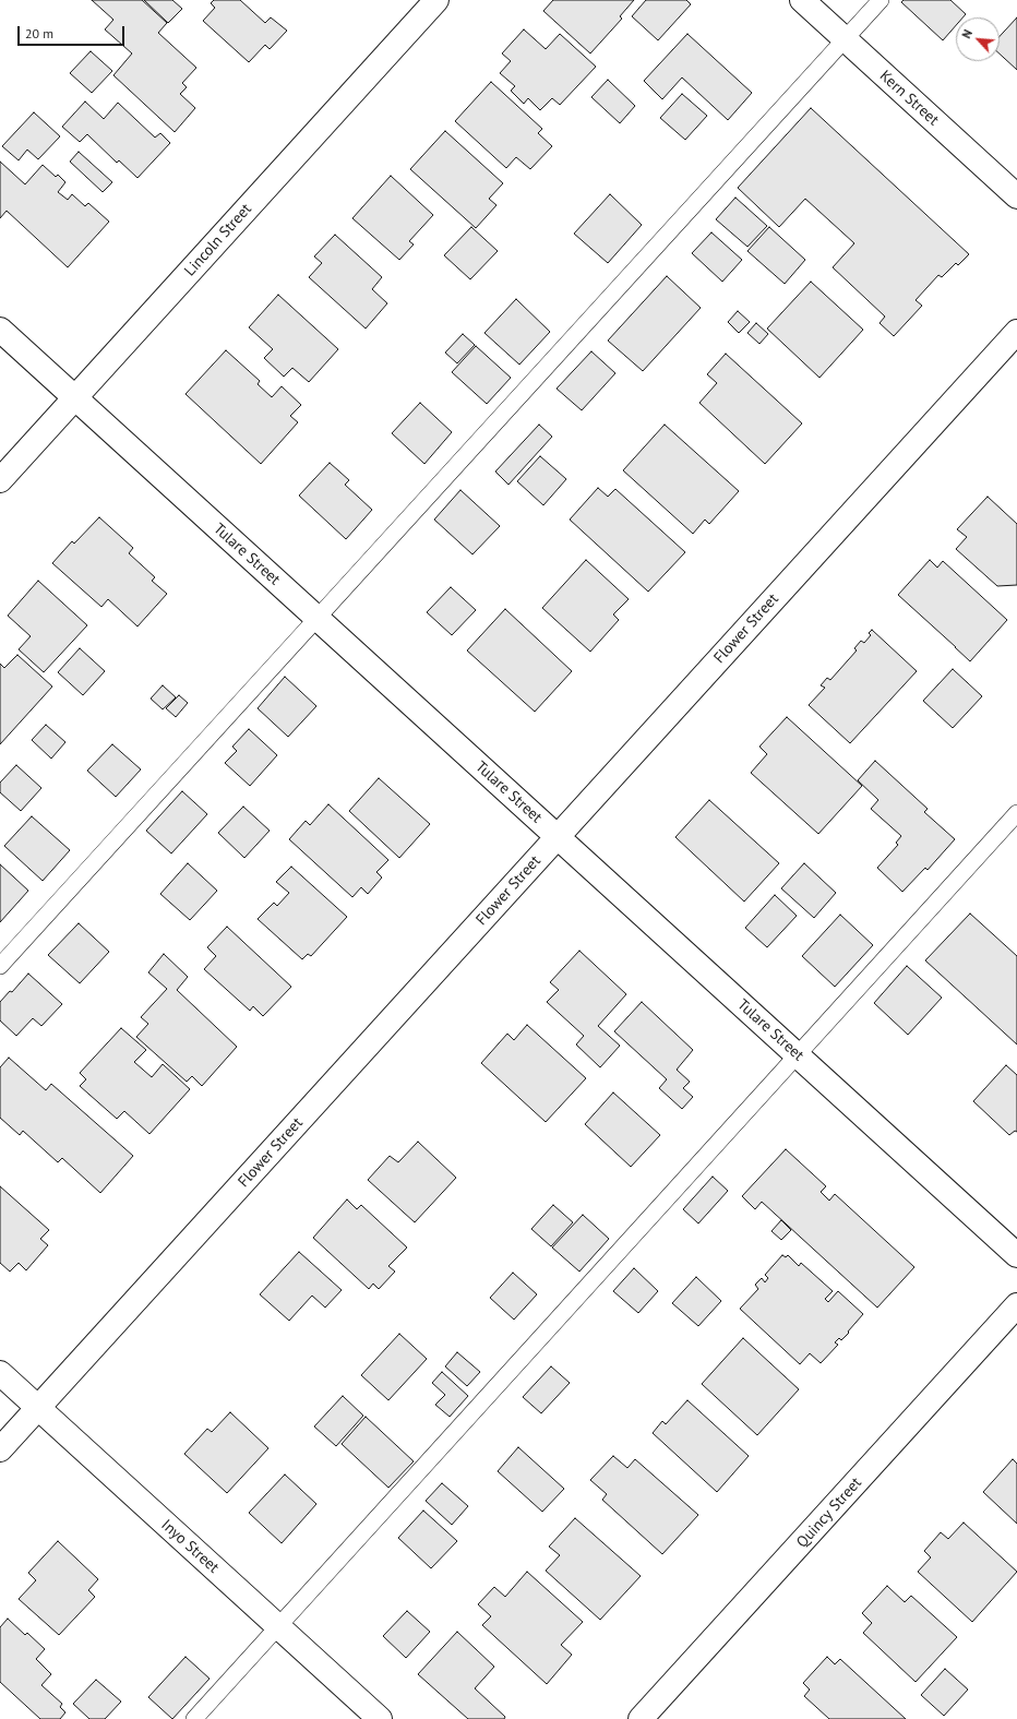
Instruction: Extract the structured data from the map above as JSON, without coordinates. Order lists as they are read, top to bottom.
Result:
{
  "streets": {
    "street": [
      "Kern Street",
      "Lincoln Street",
      "Tulare Street",
      "Flower Street",
      "Quincy Street",
      "Inyo Street"
    ]
  },
  "crossings": [
    ["Lincoln Street", "Tulare Street"],
    ["Tulare Street", "Flower Street"],
    ["Flower Street", "Inyo Street"]
  ],
  "scale_bar": "20 m",
  "north": "top left"
}
